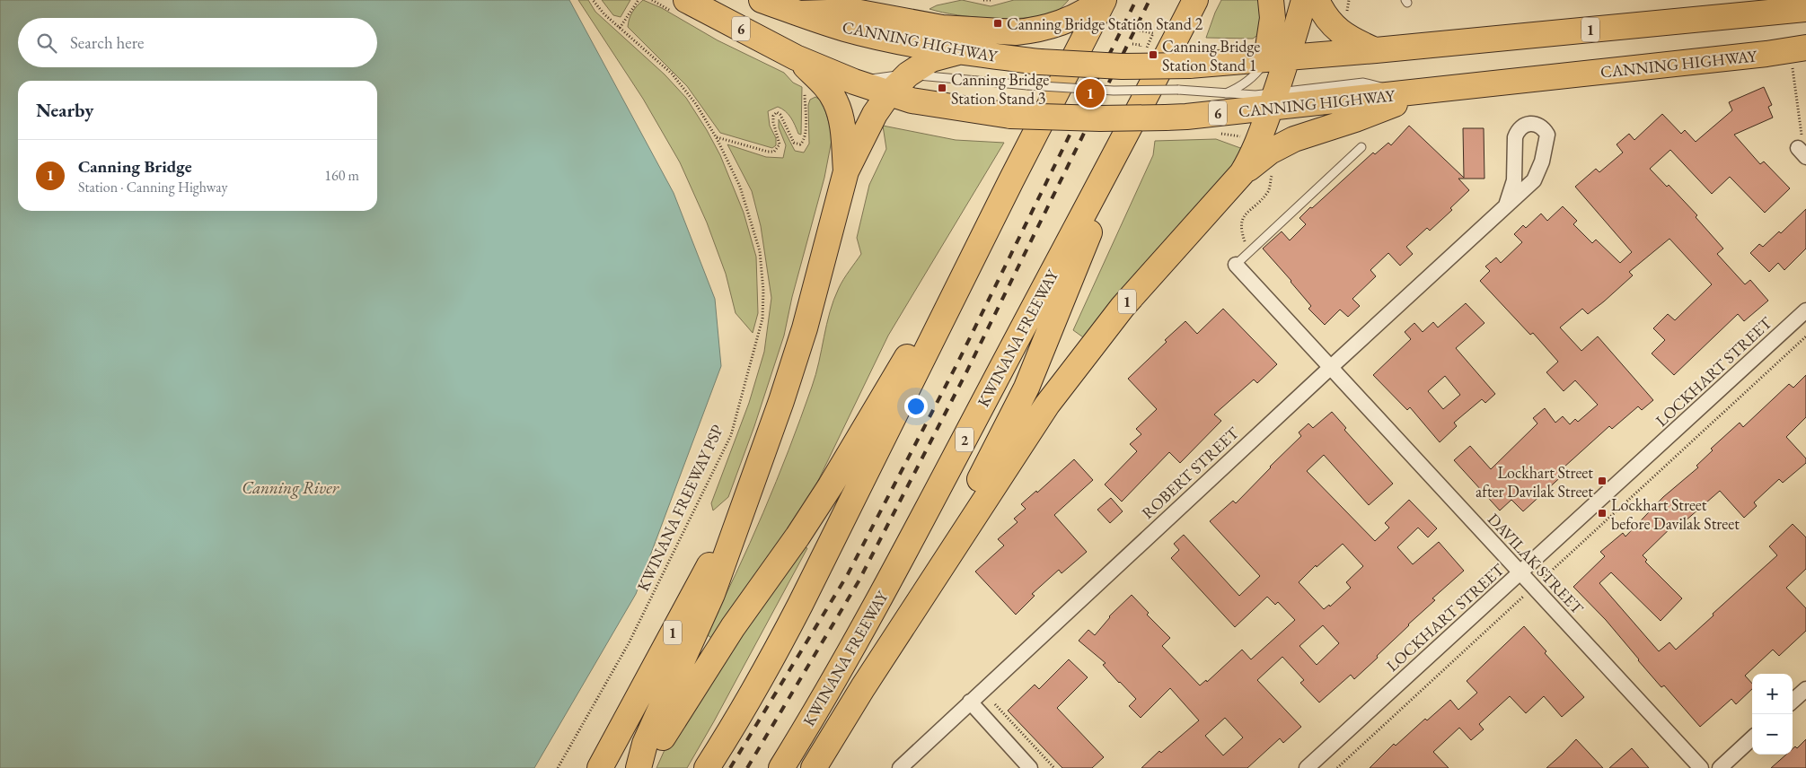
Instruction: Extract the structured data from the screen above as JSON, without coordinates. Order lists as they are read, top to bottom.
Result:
{
  "streets": {
    "highway": [
      "6",
      "1",
      "CANNING HIGHWAY",
      "KWINANA FREEWAY",
      "2"
    ],
    "street": ["LOCKHART STREET", "ROBERT STREET", "DAVILAK STREET"],
    "path": ["KWINANA FREEWAY PSP"]
  },
  "crossings": [
    ["1", "CANNING HIGHWAY"],
    ["LOCKHART STREET", "DAVILAK STREET"],
    ["ROBERT STREET", "DAVILAK STREET"]
  ],
  "water": ["Canning River"],
  "places": {
    "transit": [
      "Canning Bridge Station Stand 2",
      "Canning Bridge Station Stand 1",
      "Canning Bridge Station Stand 3",
      "Lockhart Street after Davilak Street",
      "Lockhart Street before Davilak Street"
    ]
  },
  "page": {
    "search": "Search here",
    "pins": "1",
    "heading": "Nearby",
    "list": [
      {
        "mark": "1",
        "name": "Canning Bridge",
        "note": "Station · Canning Highway",
        "value": "160 m"
      }
    ],
    "map_buttons": ["+", "−"]
  }
}
